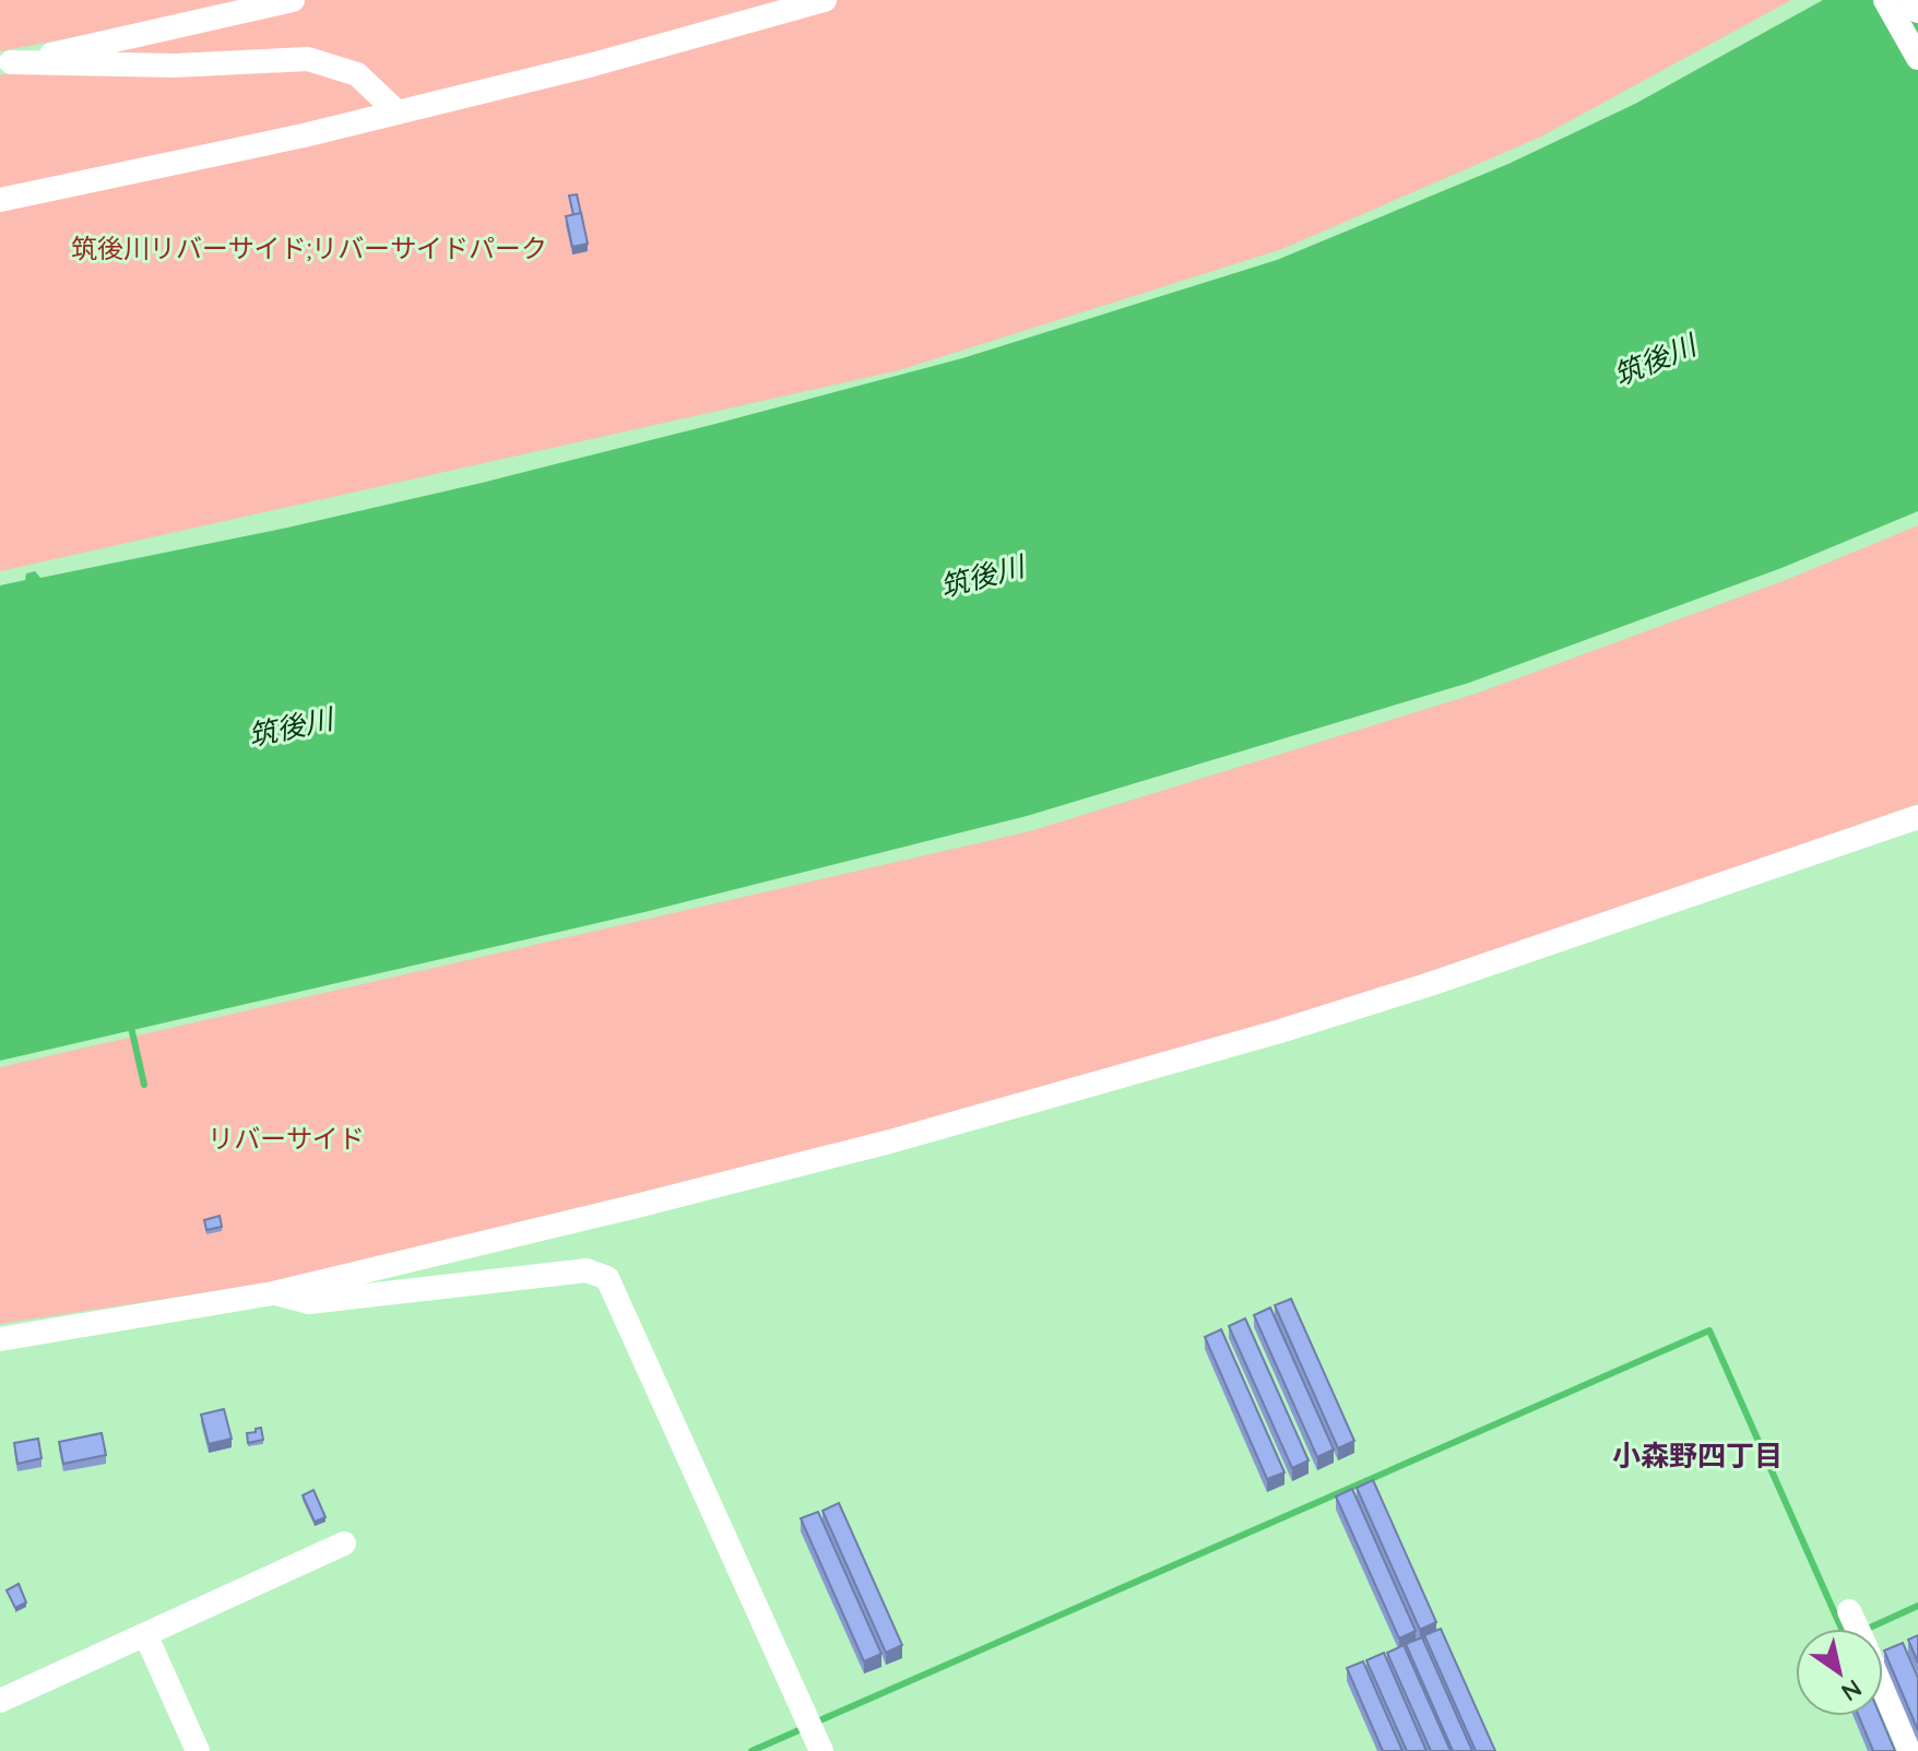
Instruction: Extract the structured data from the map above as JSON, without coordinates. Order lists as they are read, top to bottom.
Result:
{
  "districts": ["小森野四丁目"],
  "water": ["筑後川"],
  "parks": ["筑後川リバーサイド;リバーサイドパーク", "リバーサイド"],
  "north": "bottom right"
}
